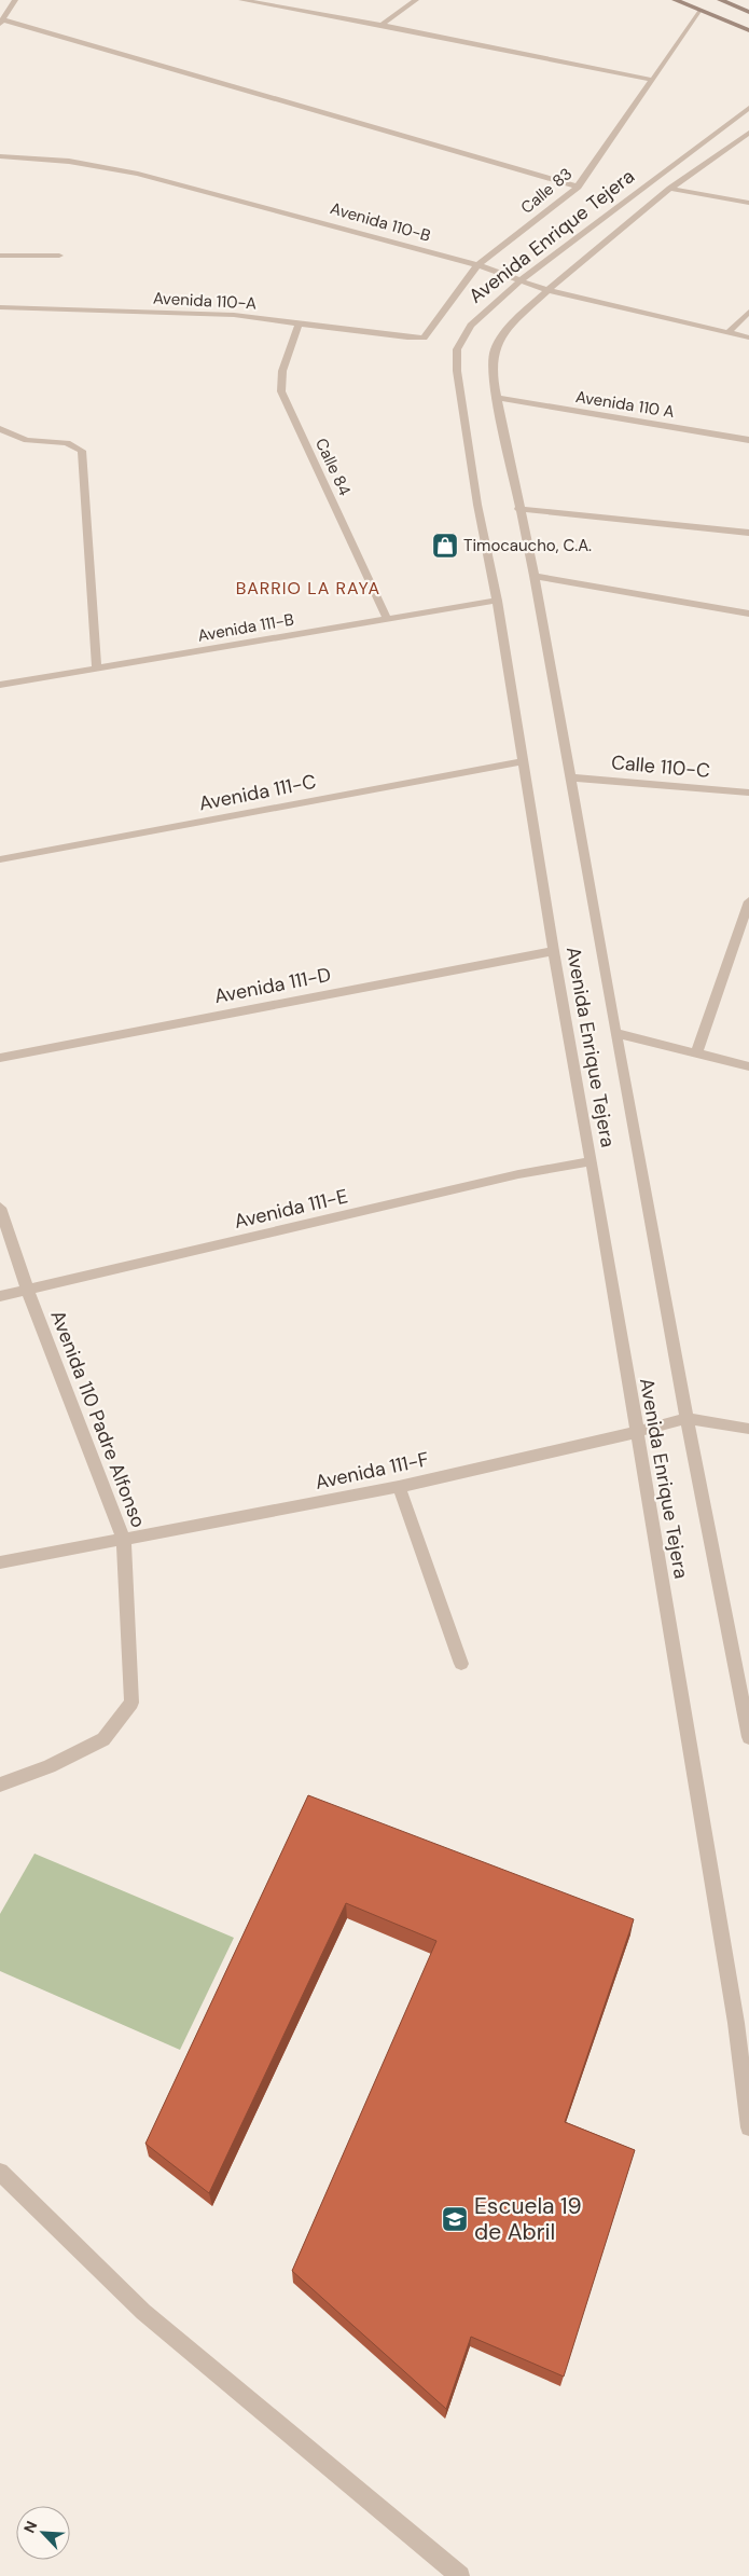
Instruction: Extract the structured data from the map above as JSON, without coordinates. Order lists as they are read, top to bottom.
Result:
{
  "streets": {
    "street": [
      "Calle 83",
      "Avenida 110-B",
      "Avenida Enrique Tejera",
      "Avenida 110-A",
      "Avenida 110 A",
      "Calle 84",
      "Avenida 111-B",
      "Calle 110-C",
      "Avenida 111-C",
      "Avenida 111-D",
      "Avenida 111-E",
      "Avenida 110 Padre Alfonso",
      "Avenida 111-F"
    ]
  },
  "crossings": [
    ["Calle 83", "Avenida 110-B"],
    ["Calle 83", "Avenida 110-A"],
    ["Avenida 110-B", "Avenida Enrique Tejera"],
    ["Avenida Enrique Tejera", "Avenida 110 A"],
    ["Avenida Enrique Tejera", "Avenida 111-B"],
    ["Avenida Enrique Tejera", "Calle 110-C"],
    ["Avenida Enrique Tejera", "Avenida 111-C"],
    ["Avenida Enrique Tejera", "Avenida 111-D"],
    ["Avenida Enrique Tejera", "Avenida 111-E"],
    ["Avenida Enrique Tejera", "Avenida 111-F"],
    ["Avenida 110-A", "Calle 84"],
    ["Calle 84", "Avenida 111-B"],
    ["Avenida 111-E", "Avenida 110 Padre Alfonso"],
    ["Avenida 110 Padre Alfonso", "Avenida 111-F"]
  ],
  "districts": ["BARRIO LA RAYA"],
  "places": {
    "shop": ["Timocaucho, C.A."],
    "school or university": ["Escuela 19 de Abril"]
  },
  "north": "top left"
}
